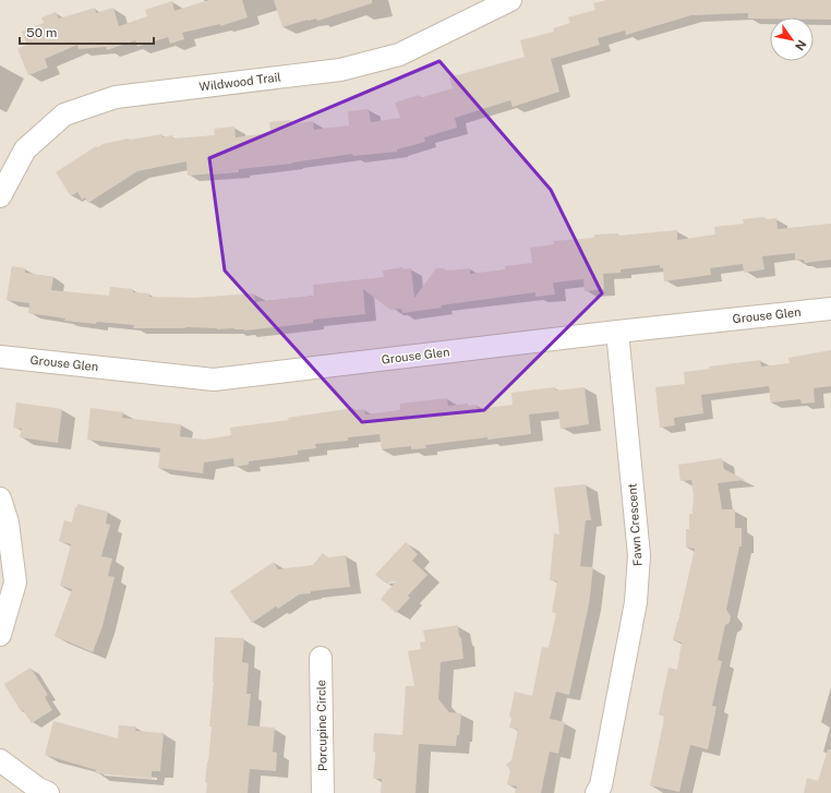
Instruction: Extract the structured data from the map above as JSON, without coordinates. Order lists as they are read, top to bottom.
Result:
{
  "streets": {
    "street": [
      "Wildwood Trail",
      "Grouse Glen",
      "Fawn Crescent",
      "Porcupine Circle"
    ]
  },
  "crossings": [
    ["Grouse Glen", "Fawn Crescent"]
  ],
  "scale_bar": "50 m",
  "north": "bottom right"
}
